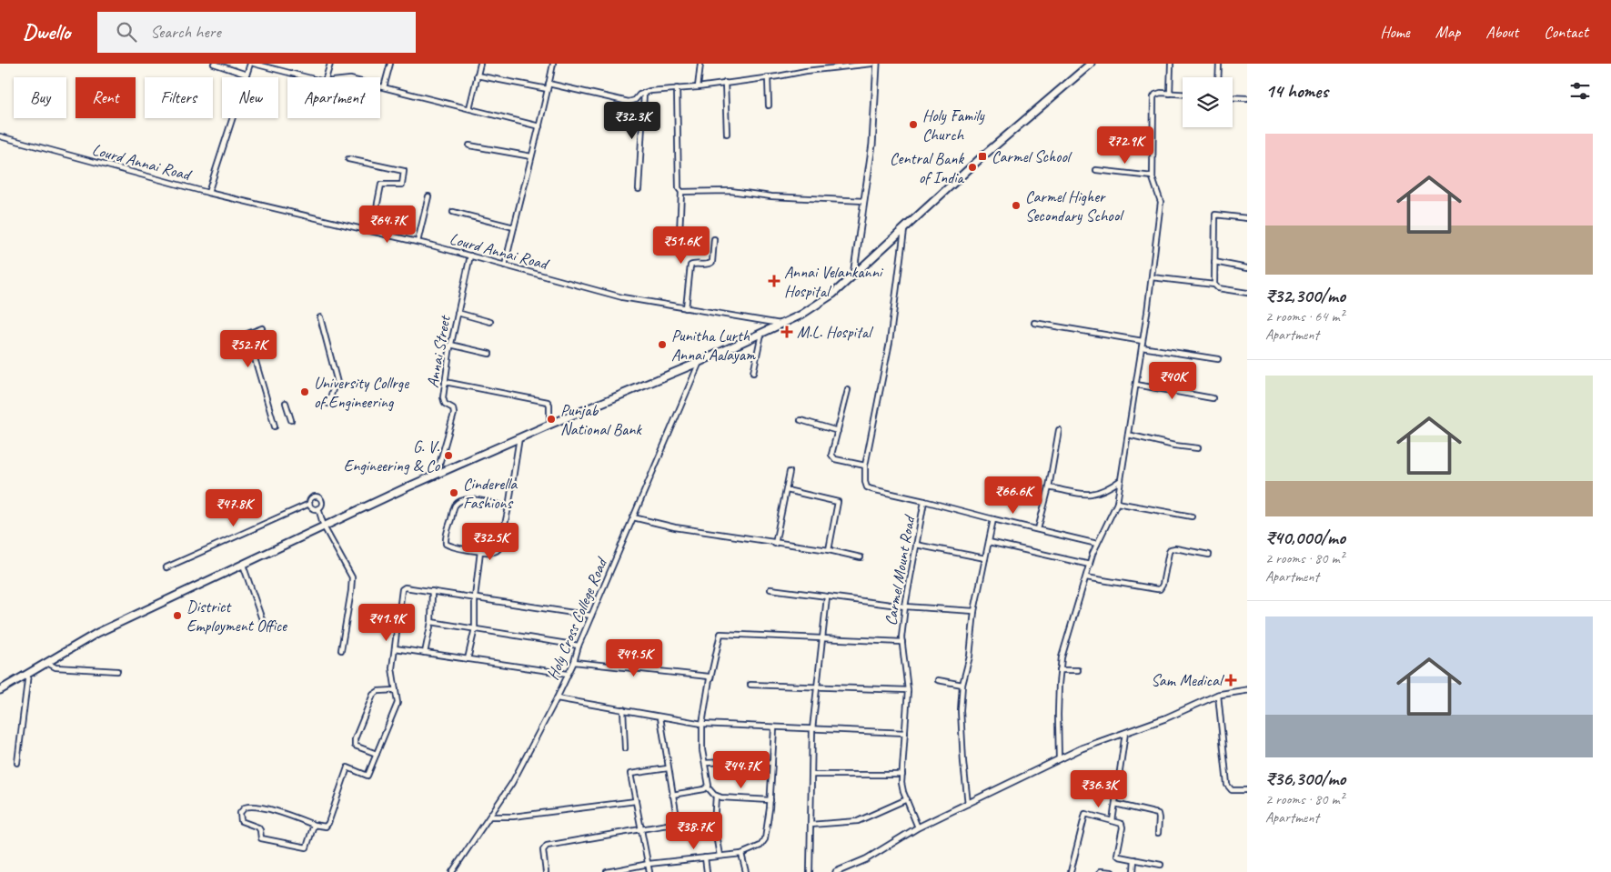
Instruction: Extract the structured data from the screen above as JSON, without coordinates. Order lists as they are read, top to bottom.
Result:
{
  "streets": {
    "street": [
      "Lourd Annai Road",
      "Annai Street",
      "Carmel Mount Road",
      "Holy Cross College Road"
    ]
  },
  "crossings": [
    ["Lourd Annai Road", "Annai Street"]
  ],
  "places": {
    "other": [
      "Holy Family Church",
      "Central Bank of India",
      "Carmel Higher Secondary School",
      "Punitha Lurth Annai Aalayam",
      "University Collrge of Engineering",
      "Punjab National Bank",
      "G. V. Engineering & Co",
      "Cinderella Fashions",
      "District Employment Office"
    ],
    "transit": ["Carmel School"],
    "health": ["Annai Velankanni Hospital", "M.L. Hospital", "Sam Medical"]
  },
  "page": {
    "header": "Dwello",
    "search": "Search here",
    "nav": [
      "Home",
      "Map",
      "About",
      "Contact"
    ],
    "heading": "14 homes",
    "chip": [
      "Buy",
      "Rent",
      "Filters",
      "New",
      "Apartment"
    ],
    "price": [
      "₹32.3K",
      "₹72.9K",
      "₹64.7K",
      "₹51.6K",
      "₹52.7K",
      "₹40K",
      "₹66.6K",
      "₹47.8K",
      "₹32.5K",
      "₹41.9K",
      "₹49.5K",
      "₹44.7K",
      "₹36.3K",
      "₹38.7K"
    ],
    "list": [
      {
        "name": "₹32,300/mo",
        "note": "2 rooms · 64 m² · Apartment"
      },
      {
        "name": "₹40,000/mo",
        "note": "2 rooms · 80 m² · Apartment"
      },
      {
        "name": "₹36,300/mo",
        "note": "2 rooms · 80 m² · Apartment"
      }
    ]
  }
}
